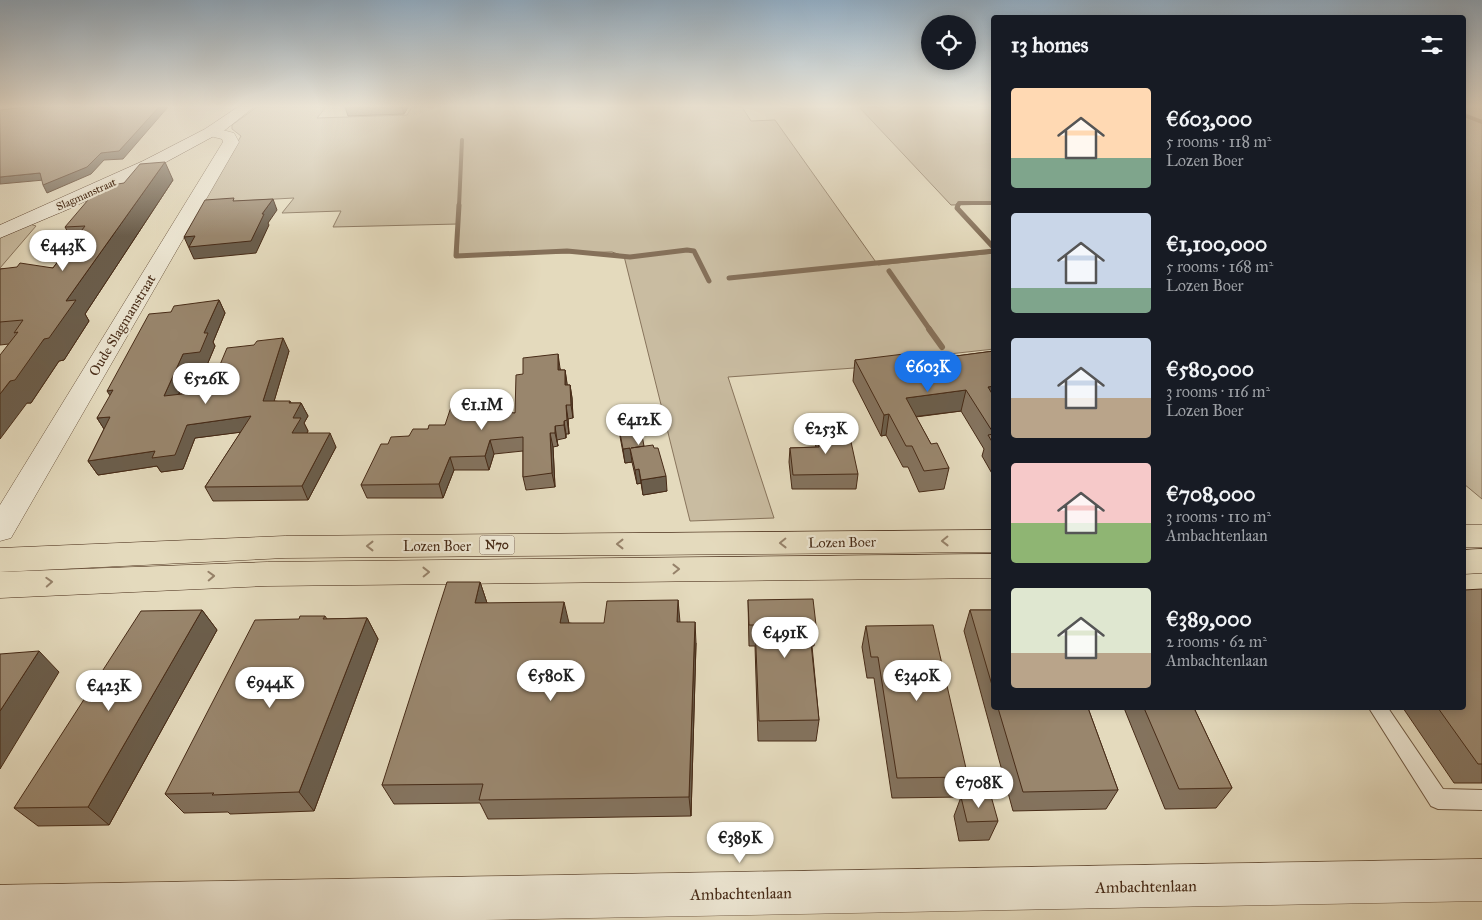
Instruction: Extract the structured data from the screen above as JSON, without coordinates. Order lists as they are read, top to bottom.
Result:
{
  "streets": {
    "main road": ["Lozen Boer", "N70"],
    "street": ["Slagmanstraat", "Oude Slagmanstraat", "Ambachtenlaan"]
  },
  "page": {
    "heading": "13 homes",
    "list": [
      {
        "name": "€603,000",
        "note": "5 rooms · 118 m² · Lozen Boer"
      },
      {
        "name": "€1,100,000",
        "note": "5 rooms · 168 m² · Lozen Boer"
      },
      {
        "name": "€580,000",
        "note": "3 rooms · 116 m² · Lozen Boer"
      },
      {
        "name": "€708,000",
        "note": "3 rooms · 110 m² · Ambachtenlaan"
      },
      {
        "name": "€389,000",
        "note": "2 rooms · 62 m² · Ambachtenlaan"
      }
    ],
    "price": [
      "€443K",
      "€603K",
      "€526K",
      "€1.1M",
      "€412K",
      "€253K",
      "€491K",
      "€580K",
      "€340K",
      "€944K",
      "€423K",
      "€708K",
      "€389K"
    ]
  }
}
